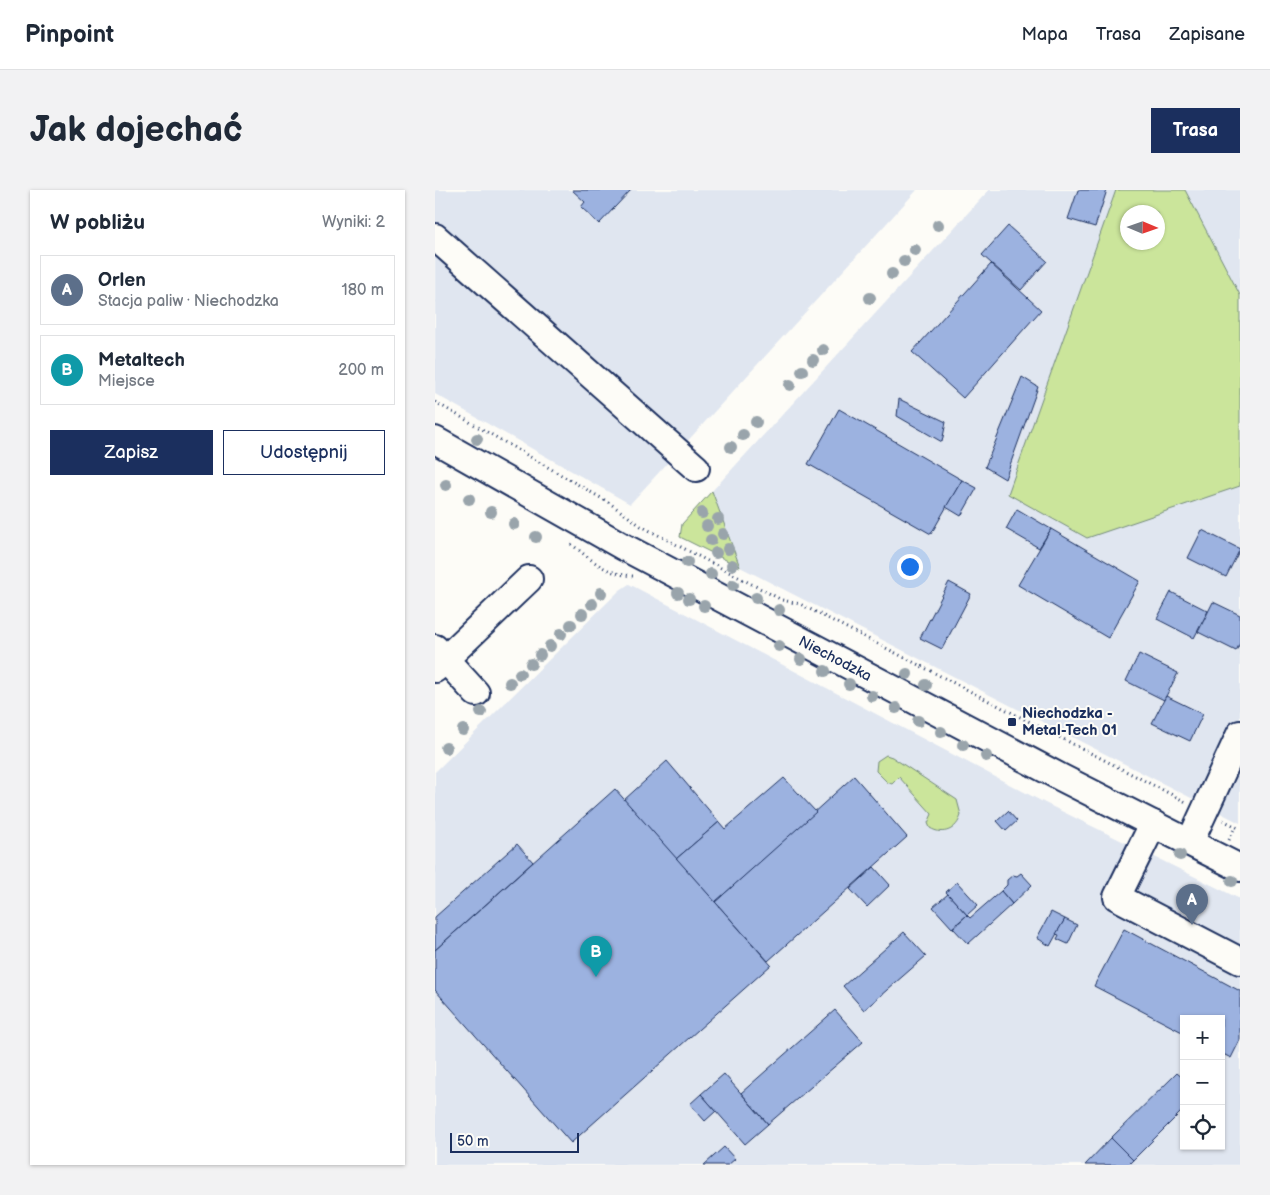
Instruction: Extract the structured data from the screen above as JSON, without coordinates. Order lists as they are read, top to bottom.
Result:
{
  "streets": {
    "street": ["Niechodzka"]
  },
  "places": {
    "transit": ["Niechodzka - Metal-Tech 01"]
  },
  "scale_bar": "50 m",
  "north": "right",
  "page": {
    "header": "Pinpoint",
    "nav": ["Mapa", "Trasa", "Zapisane"],
    "buttons": [
      "Trasa",
      ["Zapisz", "Udostępnij"]
    ],
    "title": "Jak dojechać",
    "heading": ["W pobliżu", "Wyniki: 2"],
    "list": [
      {
        "mark": "A",
        "name": "Orlen",
        "note": "Stacja paliw · Niechodzka",
        "value": "180 m"
      },
      {
        "mark": "B",
        "name": "Metaltech",
        "note": "Miejsce",
        "value": "200 m"
      }
    ],
    "pins": ["A", "B"],
    "map_buttons": ["+", "−"],
    "scale": "50 m"
  }
}
